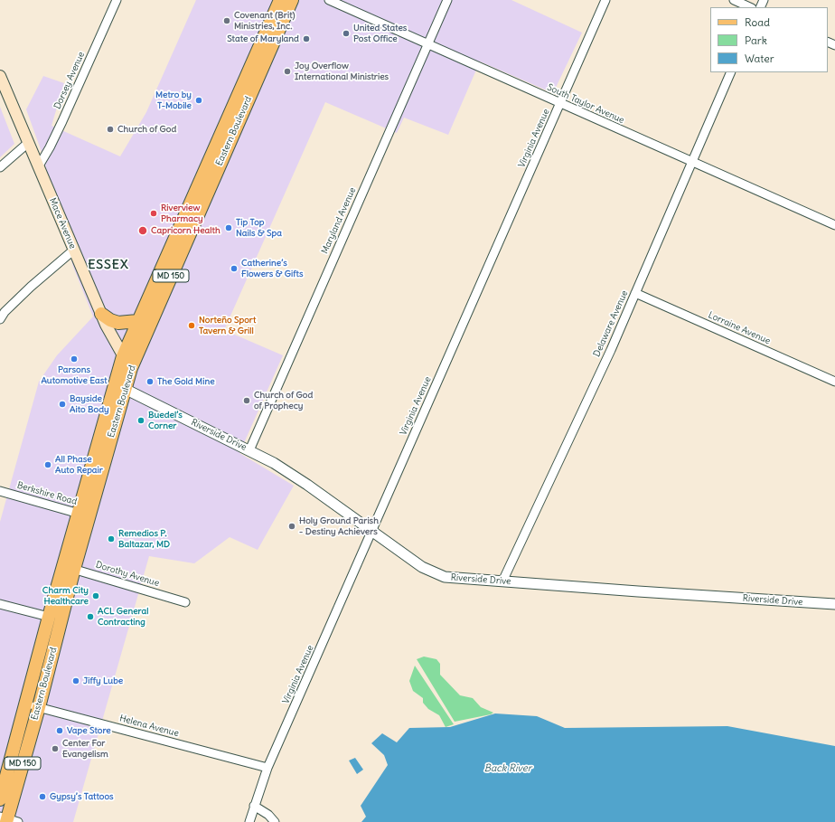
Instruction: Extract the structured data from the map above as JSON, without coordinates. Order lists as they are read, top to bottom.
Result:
{
  "streets": {
    "main road": ["Eastern Boulevard", "Mace Avenue", "MD 150"],
    "street": [
      "Dorsey Avenue",
      "South Taylor Avenue",
      "Virginia Avenue",
      "Maryland Avenue",
      "Delaware Avenue",
      "Lorraine Avenue",
      "Riverside Drive",
      "Berkshire Road",
      "Dorothy Avenue",
      "Helena Avenue"
    ]
  },
  "crossings": [
    ["Dorsey Avenue", "Mace Avenue"],
    ["South Taylor Avenue", "Virginia Avenue"],
    ["South Taylor Avenue", "Maryland Avenue"],
    ["South Taylor Avenue", "Delaware Avenue"],
    ["Eastern Boulevard", "Mace Avenue"],
    ["Eastern Boulevard", "Riverside Drive"],
    ["Eastern Boulevard", "Berkshire Road"],
    ["Eastern Boulevard", "Dorothy Avenue"],
    ["Eastern Boulevard", "Helena Avenue"],
    ["Virginia Avenue", "Riverside Drive"],
    ["Virginia Avenue", "Helena Avenue"],
    ["Maryland Avenue", "Riverside Drive"],
    ["Delaware Avenue", "Lorraine Avenue"],
    ["Delaware Avenue", "Riverside Drive"]
  ],
  "districts": ["ESSEX"],
  "water": ["Back River"],
  "places": [
    "Covenant (Brit) Ministries, Inc.",
    "United States Post Office",
    "State of Maryland",
    "Joy Overflow International Ministries",
    "Metro by T-Mobile",
    "Church of God",
    "Riverview Pharmacy",
    "Tip Top Nails & Spa",
    "Capricorn Health",
    "Catherine’s Flowers & Gifts",
    "Norteño Sport Tavern & Grill",
    "Parsons Automotive East",
    "The Gold Mine",
    "Church of God of Prophecy",
    "Bayside Aito Body",
    "Buedel’s Corner",
    "All Phase Auto Repair",
    "Holy Ground Parish - Destiny Achievers",
    "Remedios P. Baltazar, MD",
    "Charm City Healthcare",
    "ACL General Contracting",
    "Jiffy Lube",
    "Vape Store",
    "Center For Evangelism",
    "Gypsy’s Tattoos"
  ],
  "legend": ["Road", "Park", "Water"]
}
